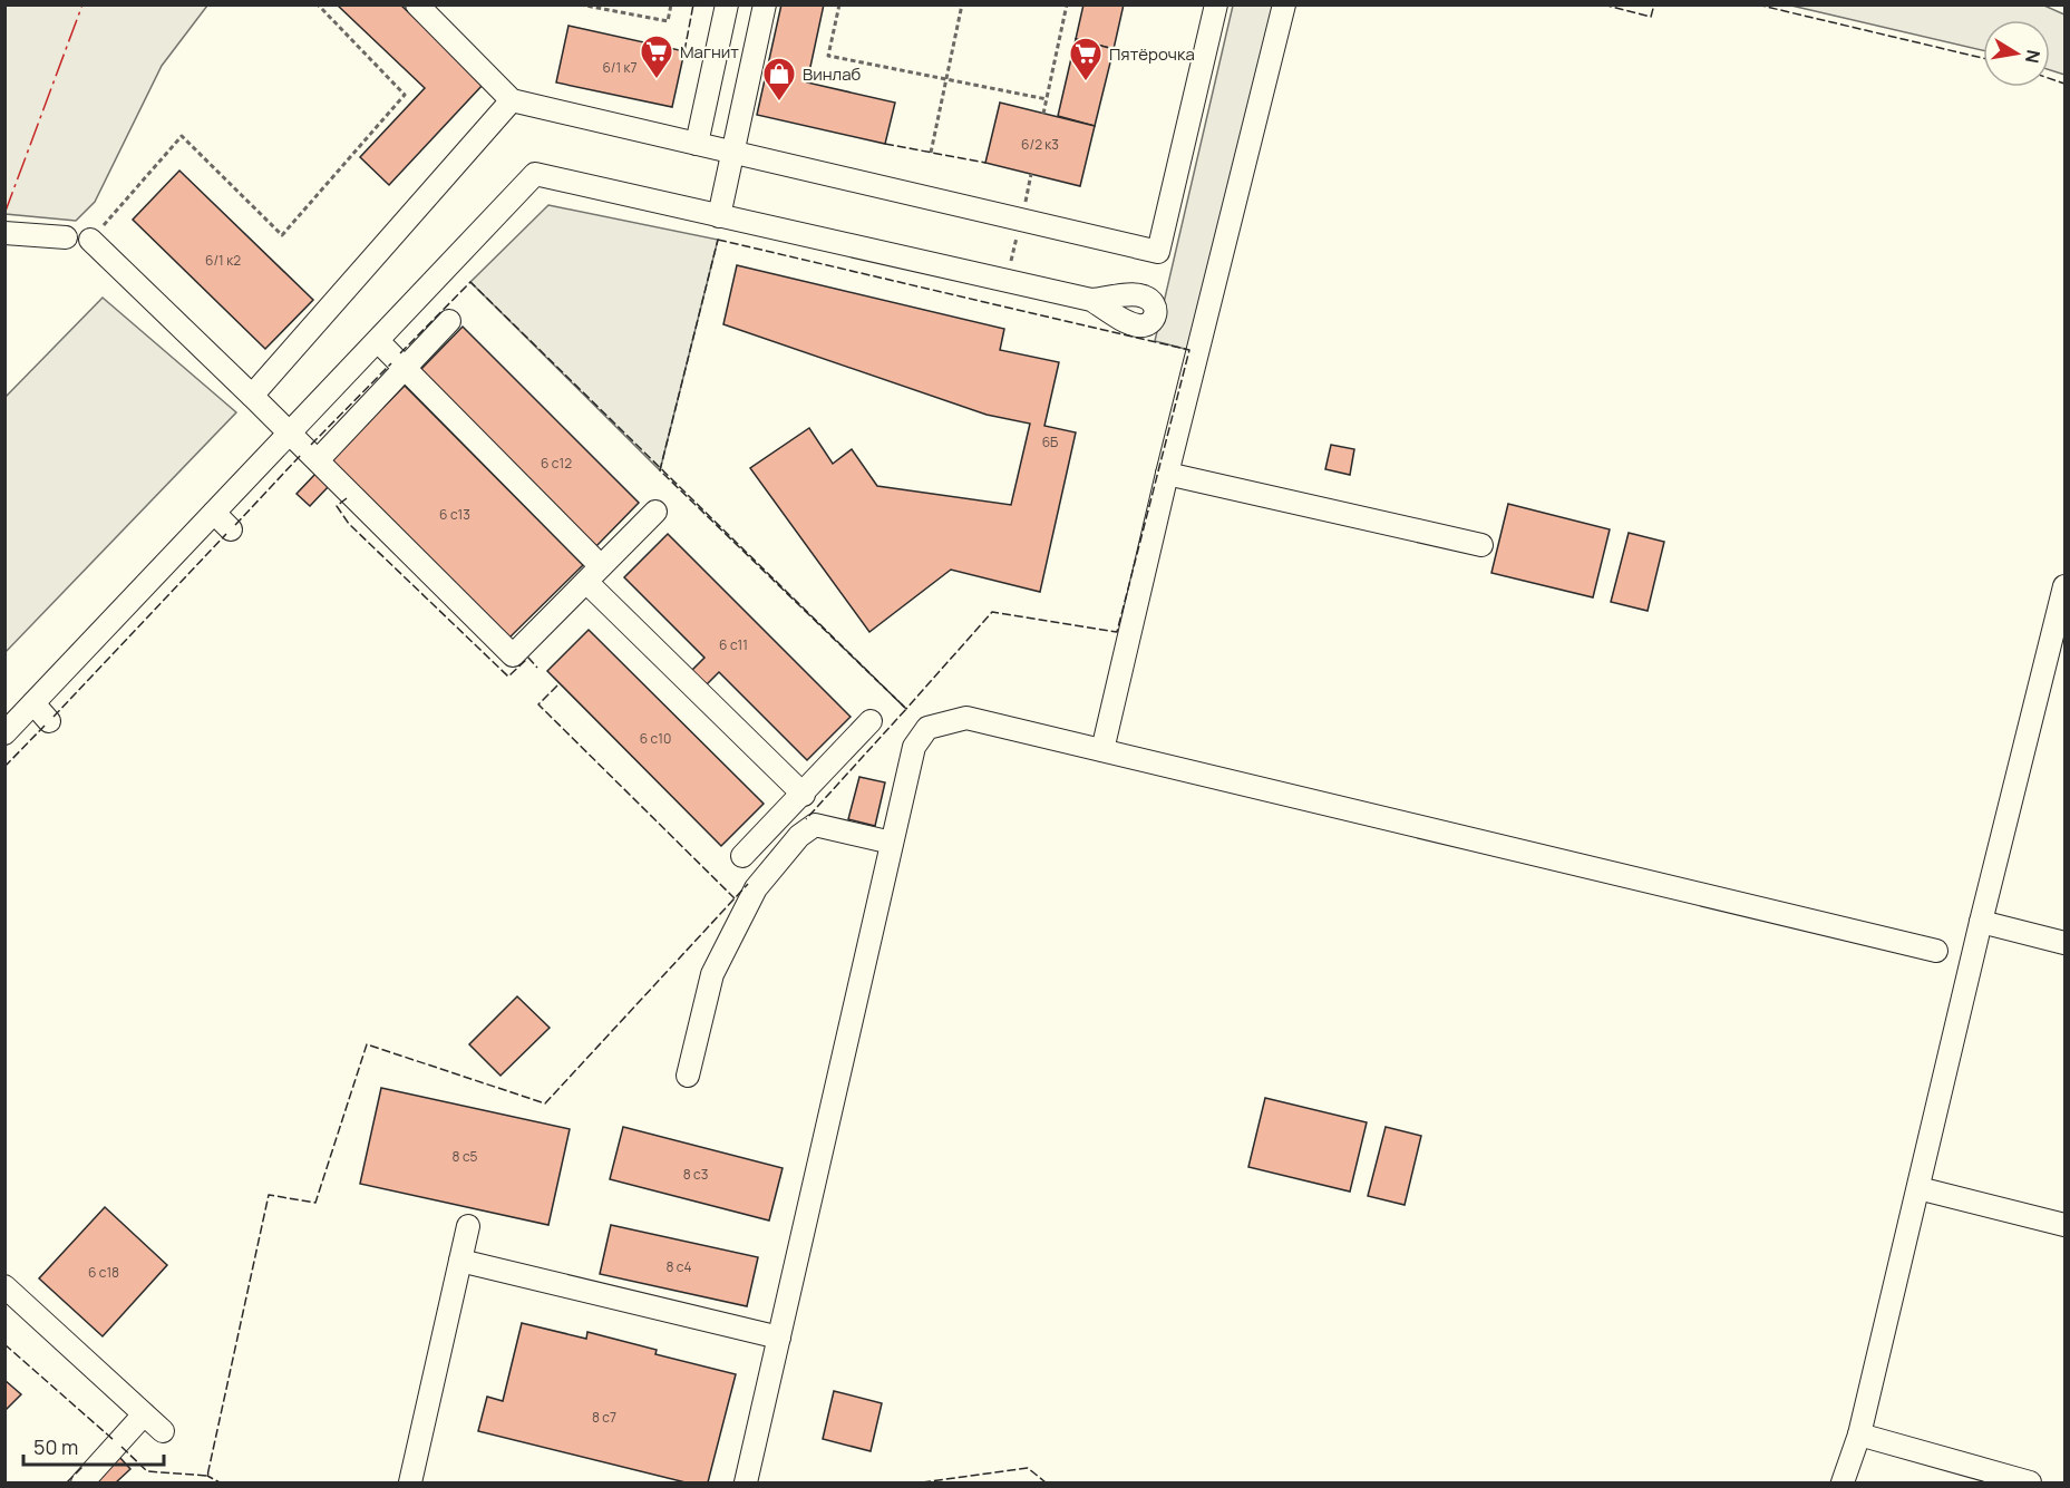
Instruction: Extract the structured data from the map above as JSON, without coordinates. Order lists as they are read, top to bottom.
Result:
{
  "places": {
    "supermarket": ["Магнит", "Пятёрочка"],
    "shop": ["Винлаб"]
  },
  "house_numbers": [
    "6/1 к7",
    "6/2 к3",
    "6/1 к2",
    "6Б",
    "6 с12",
    "6 с13",
    "6 с11",
    "6 с10",
    "8 с5",
    "8 с3",
    "8 с4",
    "6 с18",
    "8 с7"
  ],
  "scale_bar": "50 m",
  "north": "right"
}
